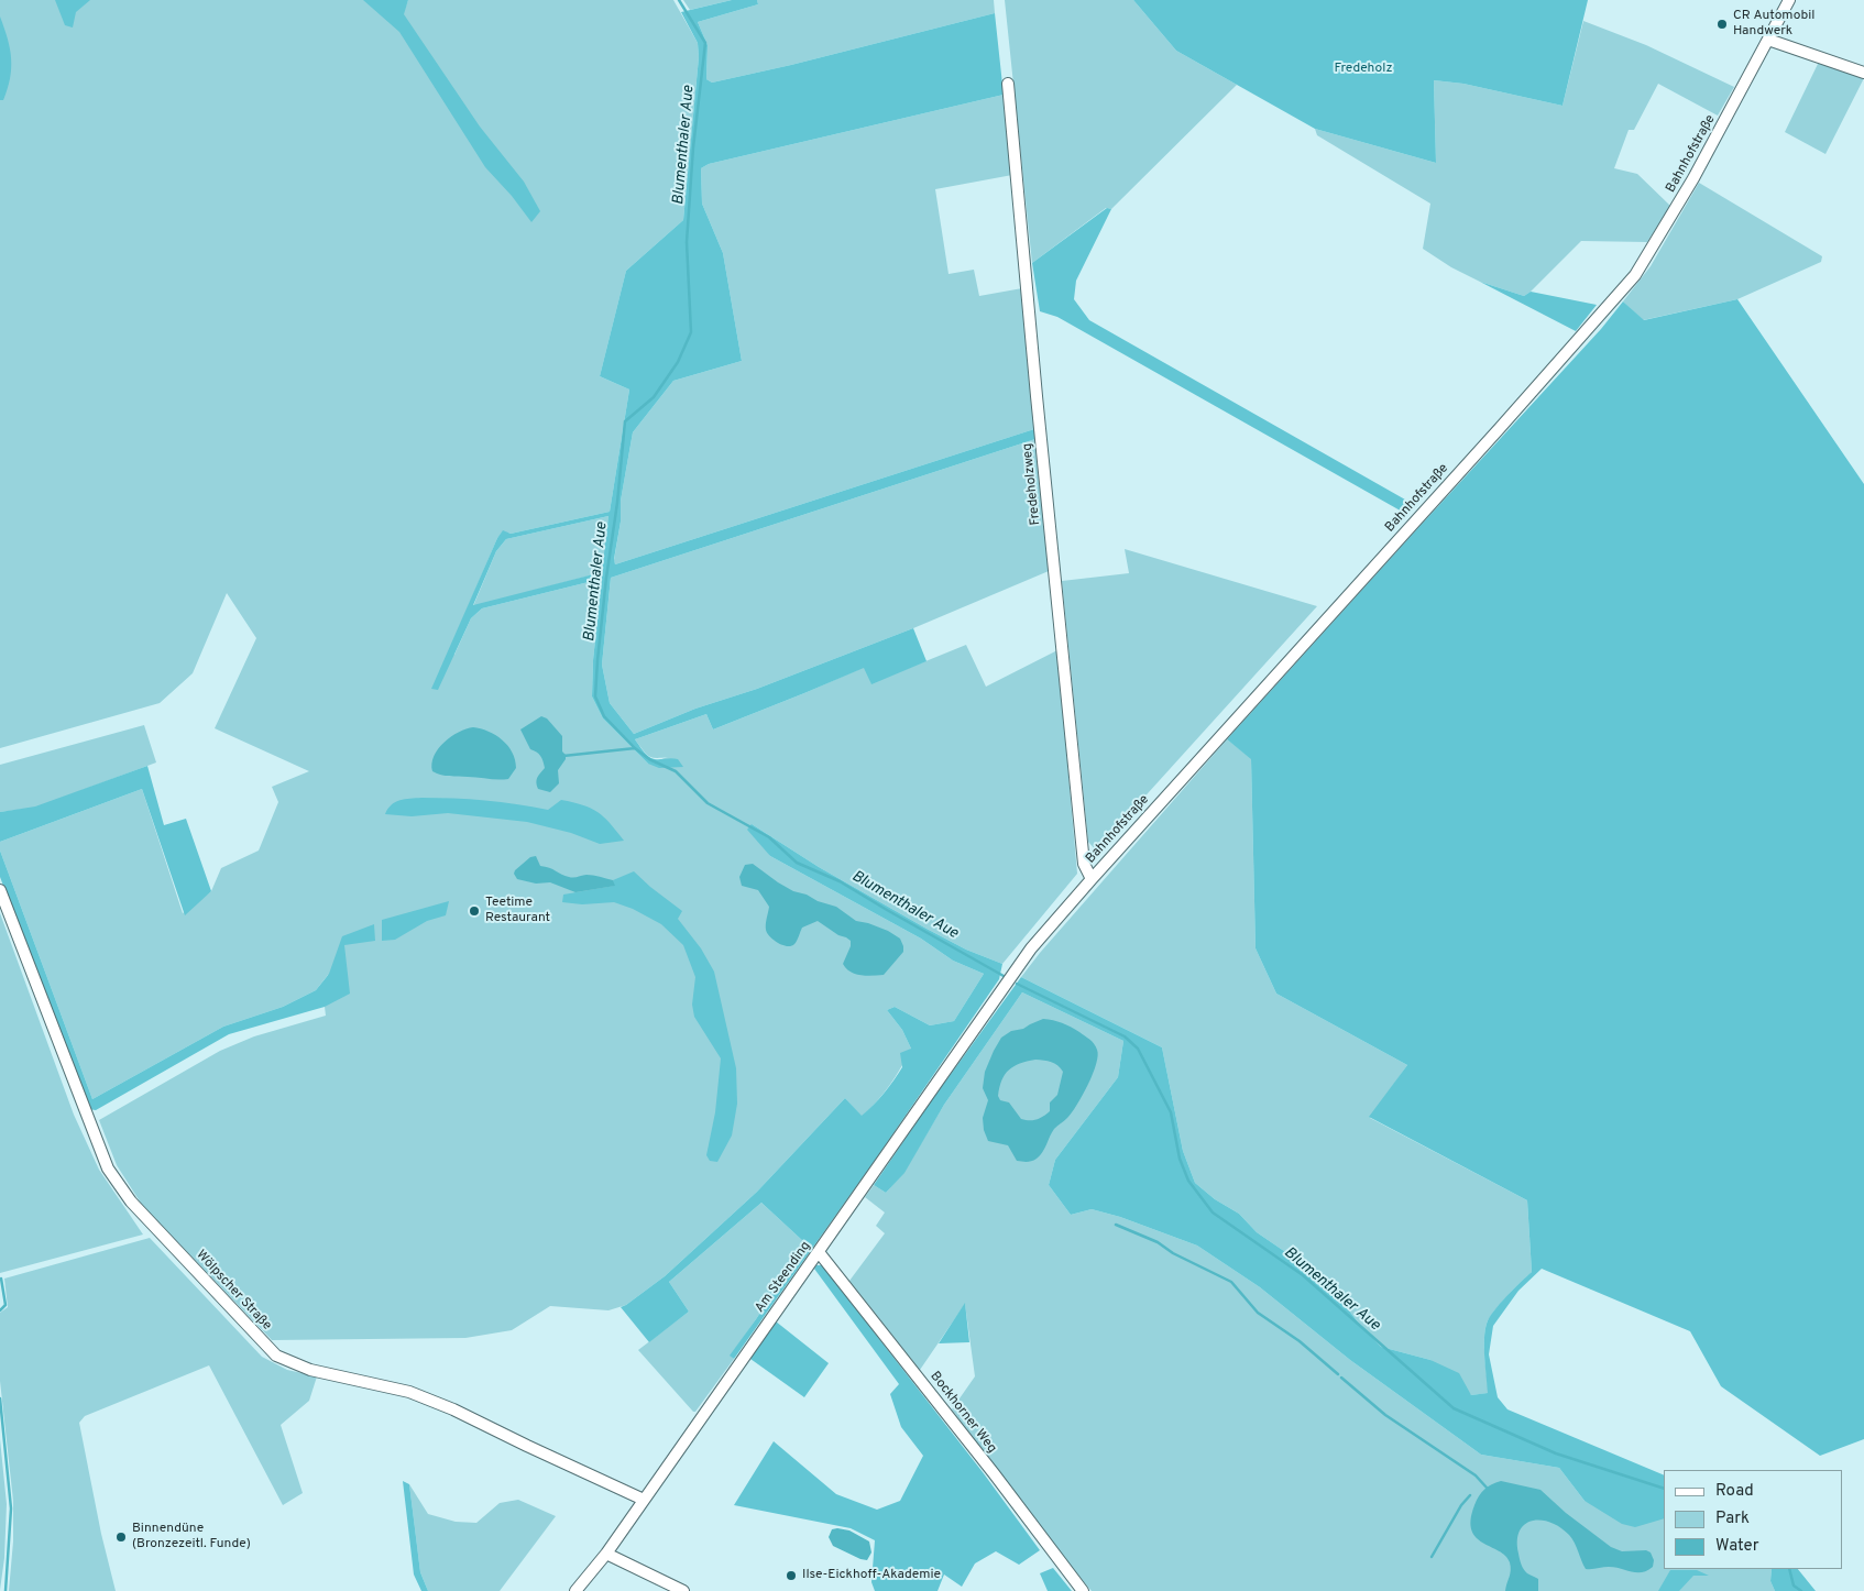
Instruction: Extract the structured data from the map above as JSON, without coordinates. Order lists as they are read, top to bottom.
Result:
{
  "streets": {
    "street": [
      "Bahnhofstraße",
      "Fredeholzweg",
      "Am Steending",
      "Wölpscher Straße",
      "Bockhorner Weg"
    ]
  },
  "crossings": [
    ["Bahnhofstraße", "Fredeholzweg"],
    ["Bahnhofstraße", "Am Steending"],
    ["Am Steending", "Wölpscher Straße"],
    ["Am Steending", "Bockhorner Weg"]
  ],
  "water": ["Blumenthaler Aue"],
  "parks": ["Fredeholz"],
  "places": [
    "CR Automobil Handwerk",
    "Teetime Restaurant",
    "Binnendüne (Bronzezeitl. Funde)",
    "Ilse-Eickhoff-Akademie"
  ],
  "legend": ["Road", "Park", "Water"]
}
